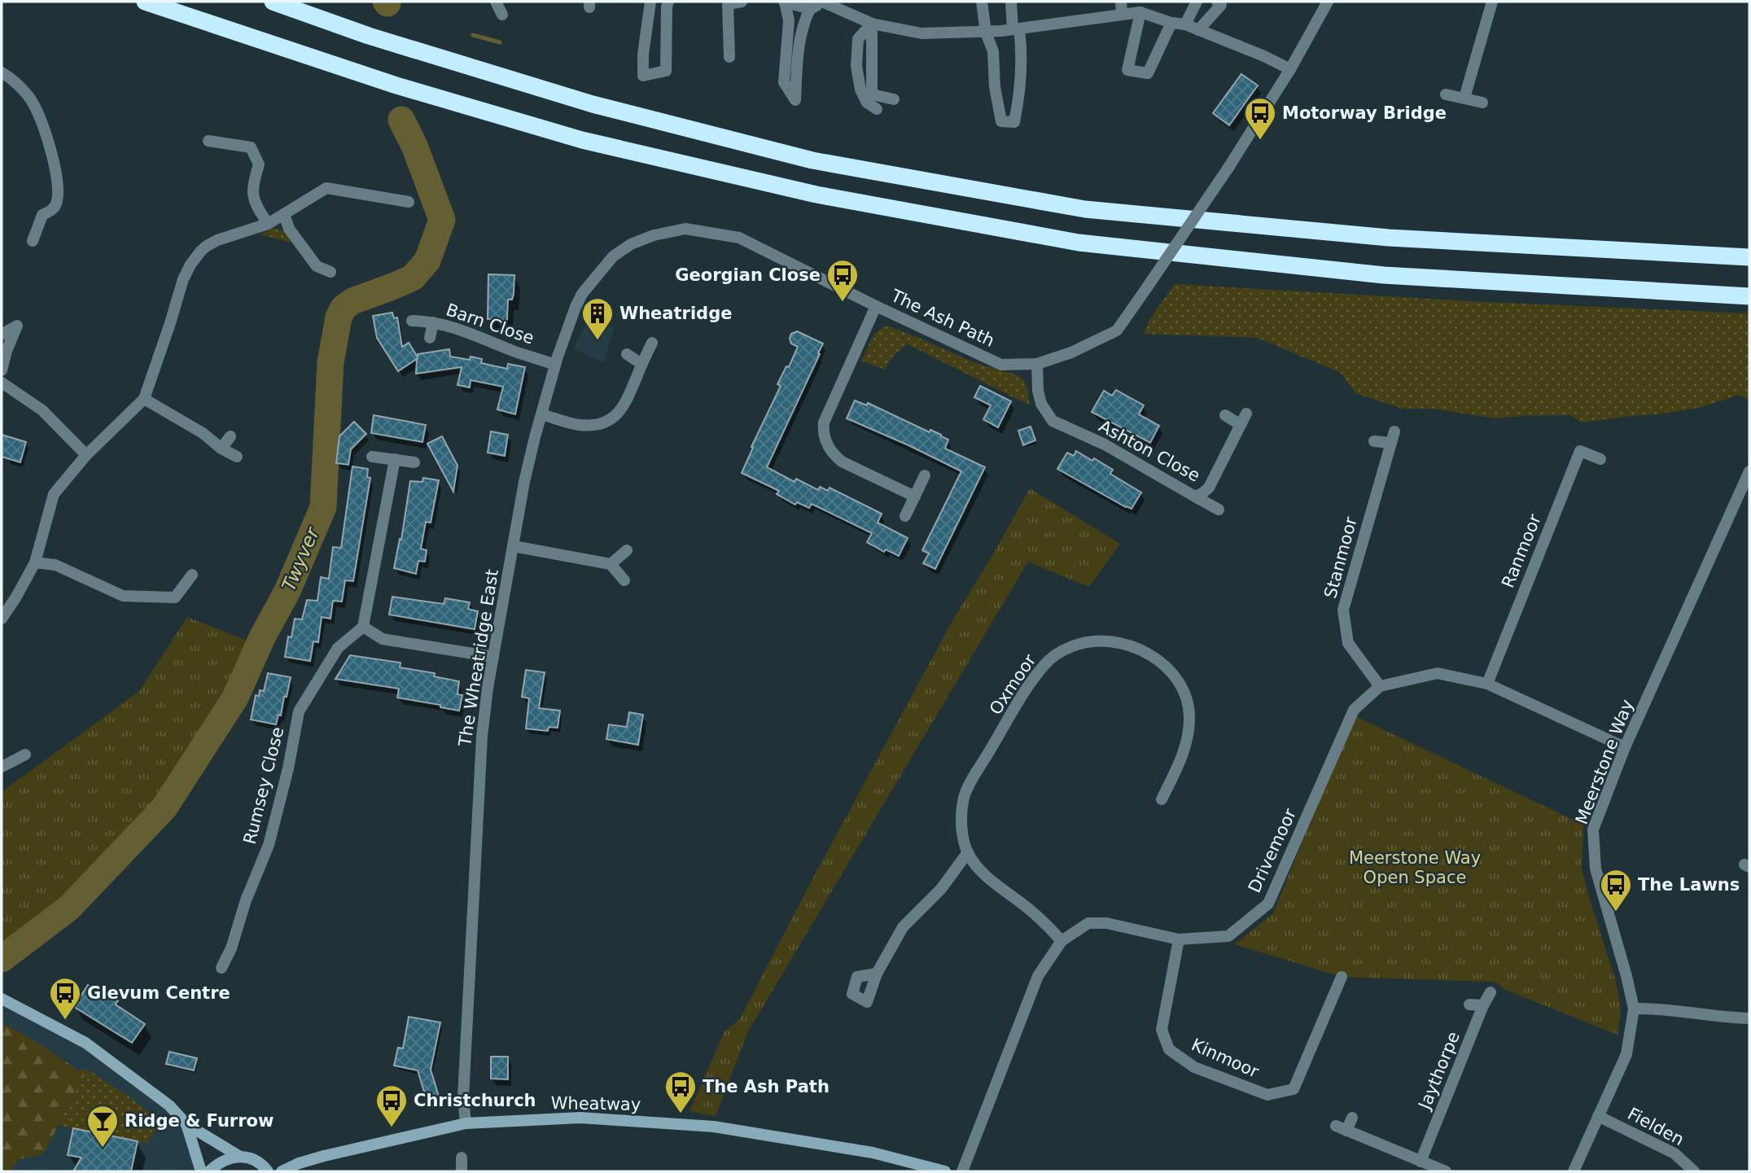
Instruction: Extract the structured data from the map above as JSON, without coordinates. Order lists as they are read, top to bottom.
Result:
{
  "streets": {
    "street": [
      "The Ash Path",
      "Barn Close",
      "Ashton Close",
      "Ranmoor",
      "Stanmoor",
      "The Wheatridge East",
      "Oxmoor",
      "Meerstone Way",
      "Rumsey Close",
      "Drivemoor",
      "Kinmoor",
      "Jaythorpe",
      "Wheatway",
      "Fielden"
    ]
  },
  "crossings": [
    ["The Ash Path", "Ashton Close"],
    ["The Ash Path", "The Wheatridge East"],
    ["Barn Close", "The Wheatridge East"],
    ["Ranmoor", "Drivemoor"],
    ["Stanmoor", "Drivemoor"],
    ["The Wheatridge East", "Wheatway"],
    ["Oxmoor", "Drivemoor"],
    ["Meerstone Way", "Drivemoor"],
    ["Meerstone Way", "Fielden"],
    ["Drivemoor", "Kinmoor"]
  ],
  "water": ["Twyver"],
  "parks": ["Meerstone Way Open Space"],
  "places": {
    "bus stop": [
      "Motorway Bridge",
      "Georgian Close",
      "The Lawns",
      "Glevum Centre",
      "The Ash Path",
      "Christchurch"
    ],
    "building": ["Wheatridge"],
    "bar": ["Ridge & Furrow"]
  }
}
